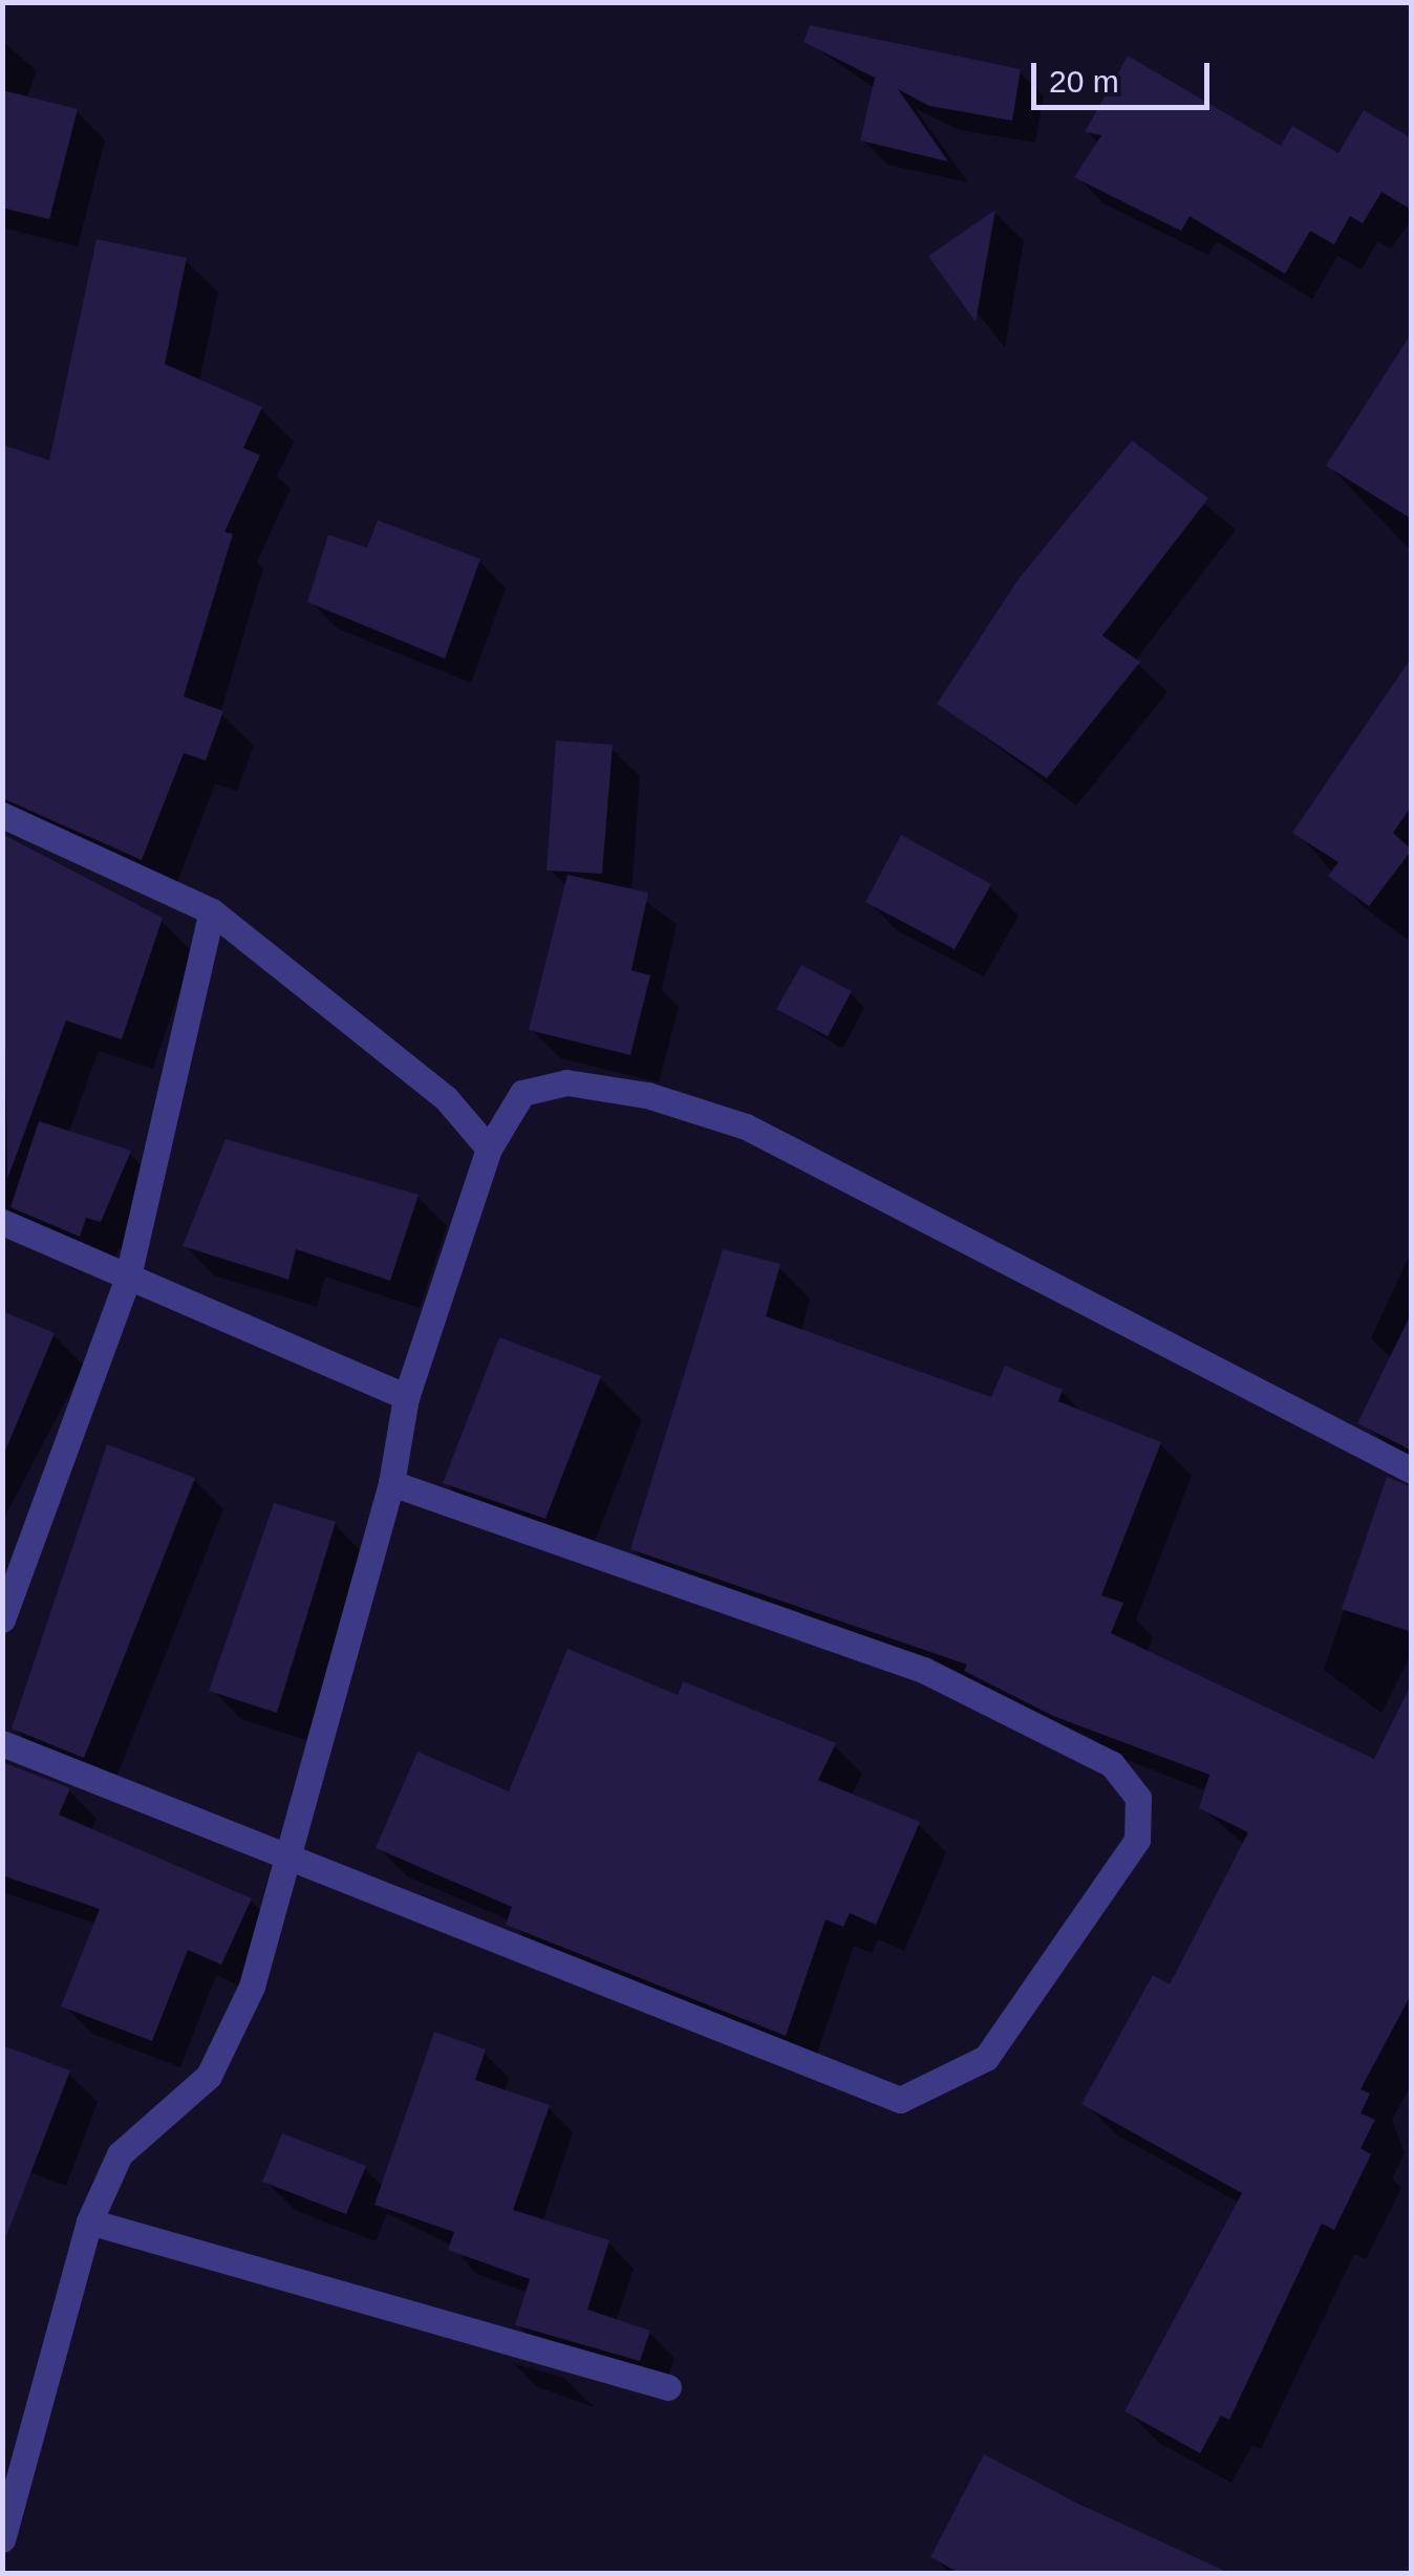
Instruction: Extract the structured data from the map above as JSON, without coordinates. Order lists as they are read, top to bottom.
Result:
{
  "scale_bar": "20 m"
}
